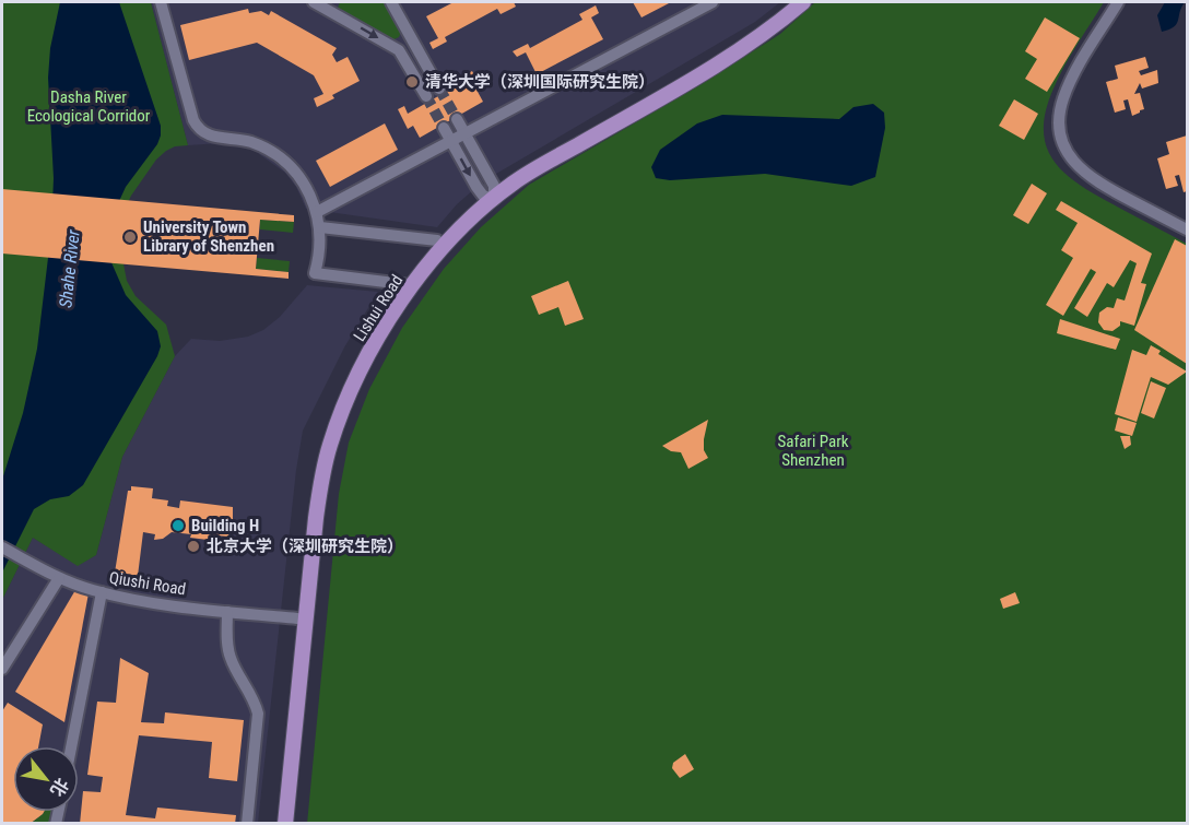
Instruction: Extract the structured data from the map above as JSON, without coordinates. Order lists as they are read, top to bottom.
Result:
{
  "streets": {
    "main road": ["Lishui Road"],
    "street": ["Qiushi Road"]
  },
  "crossings": [
    ["Lishui Road", "Qiushi Road"]
  ],
  "water": ["Shahe River"],
  "parks": ["Dasha River Ecological Corridor", "Safari Park Shenzhen"],
  "places": [
    "清华大学（深圳国际研究生院）",
    "University Town Library of Shenzhen",
    "Building H",
    "北京大学（深圳研究生院）"
  ],
  "north": "bottom right"
}
